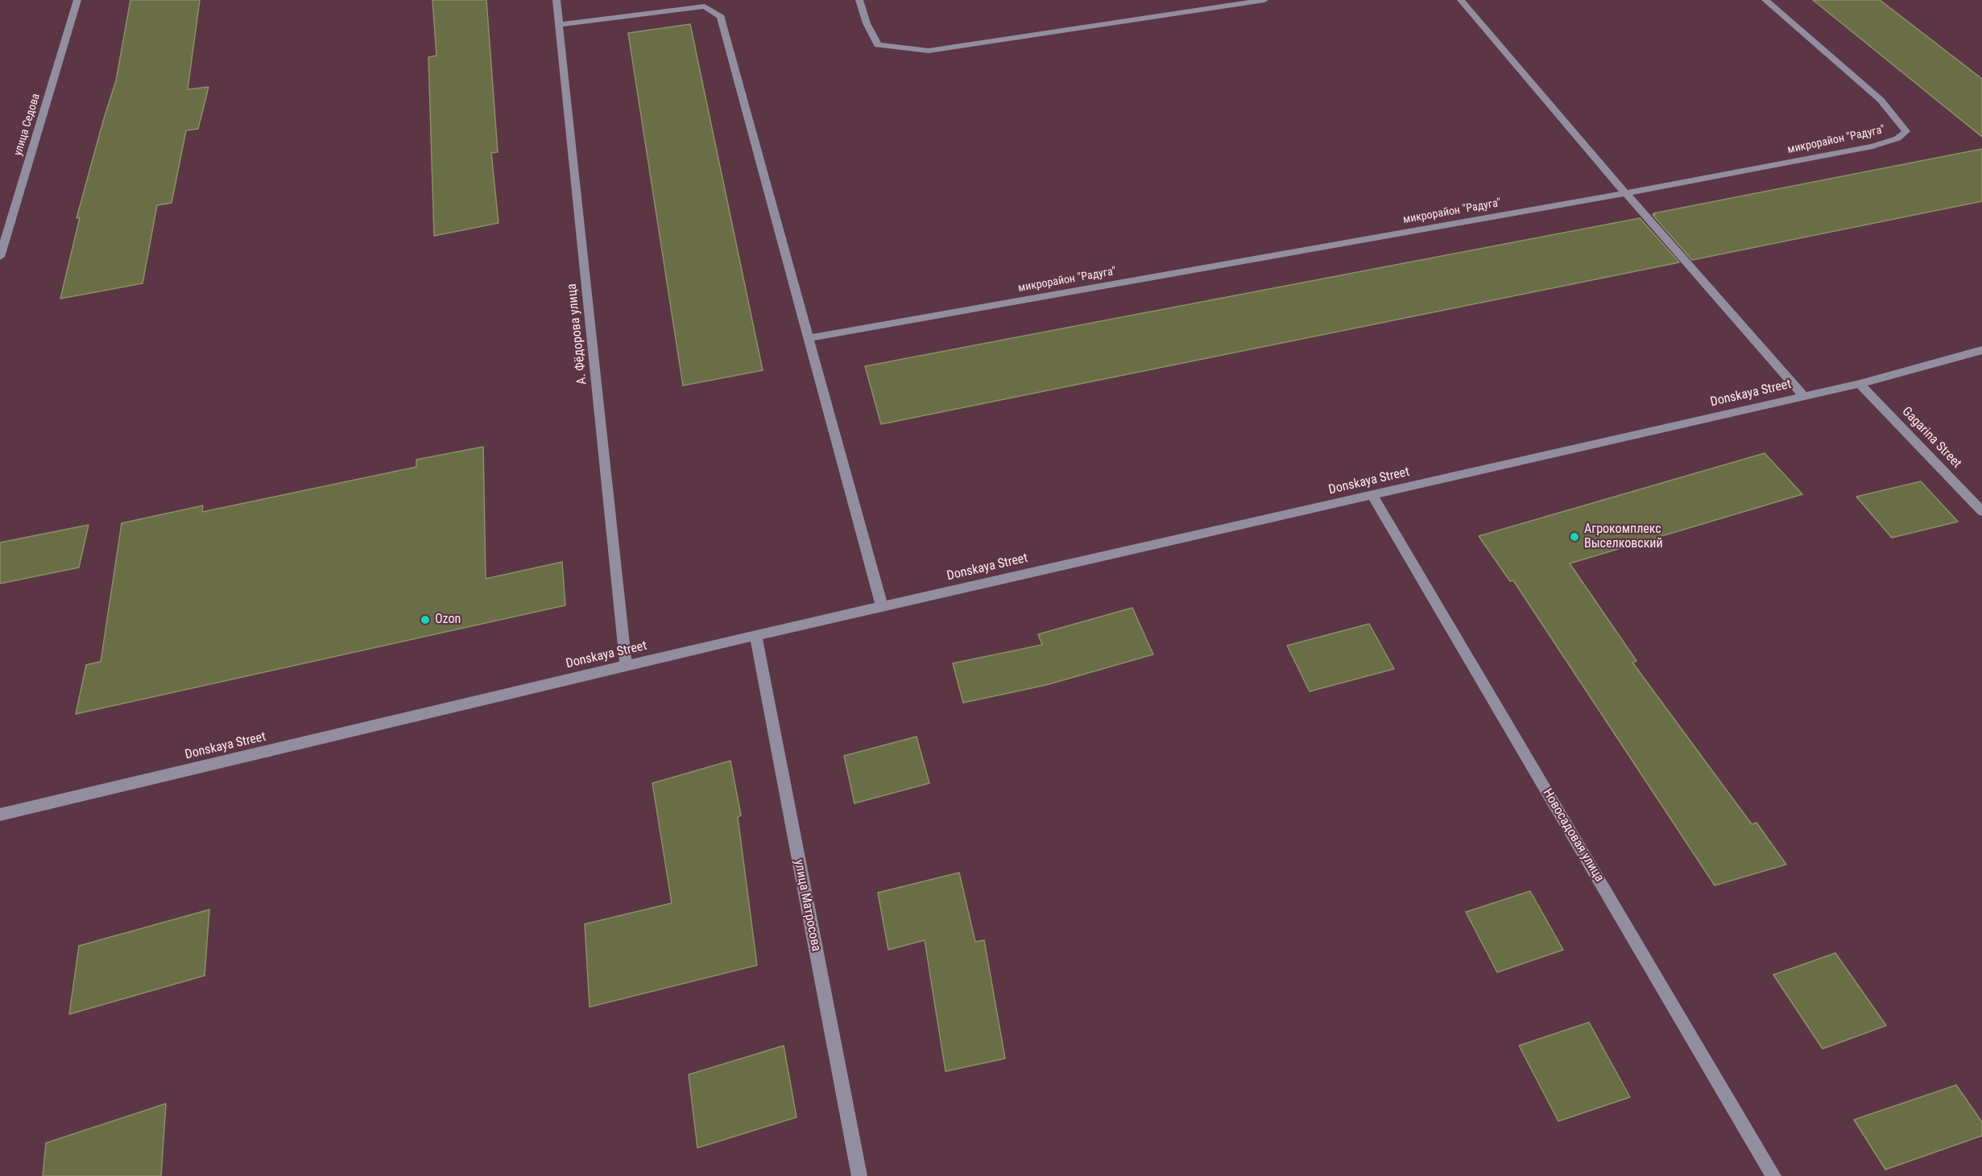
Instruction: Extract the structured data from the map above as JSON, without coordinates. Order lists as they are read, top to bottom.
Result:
{
  "streets": {
    "street": [
      "улица Седова",
      "микрорайон \"Радуга\"",
      "А. Фёдорова улица",
      "Donskaya Street",
      "Gagarina Street",
      "Новосадовая улица",
      "улица Матросова"
    ]
  },
  "crossings": [
    ["А. Фёдорова улица", "Donskaya Street"],
    ["Donskaya Street", "Gagarina Street"],
    ["Donskaya Street", "Новосадовая улица"],
    ["Donskaya Street", "улица Матросова"]
  ],
  "places": ["Агрокомплекс Выселковский", "Ozon"]
}
